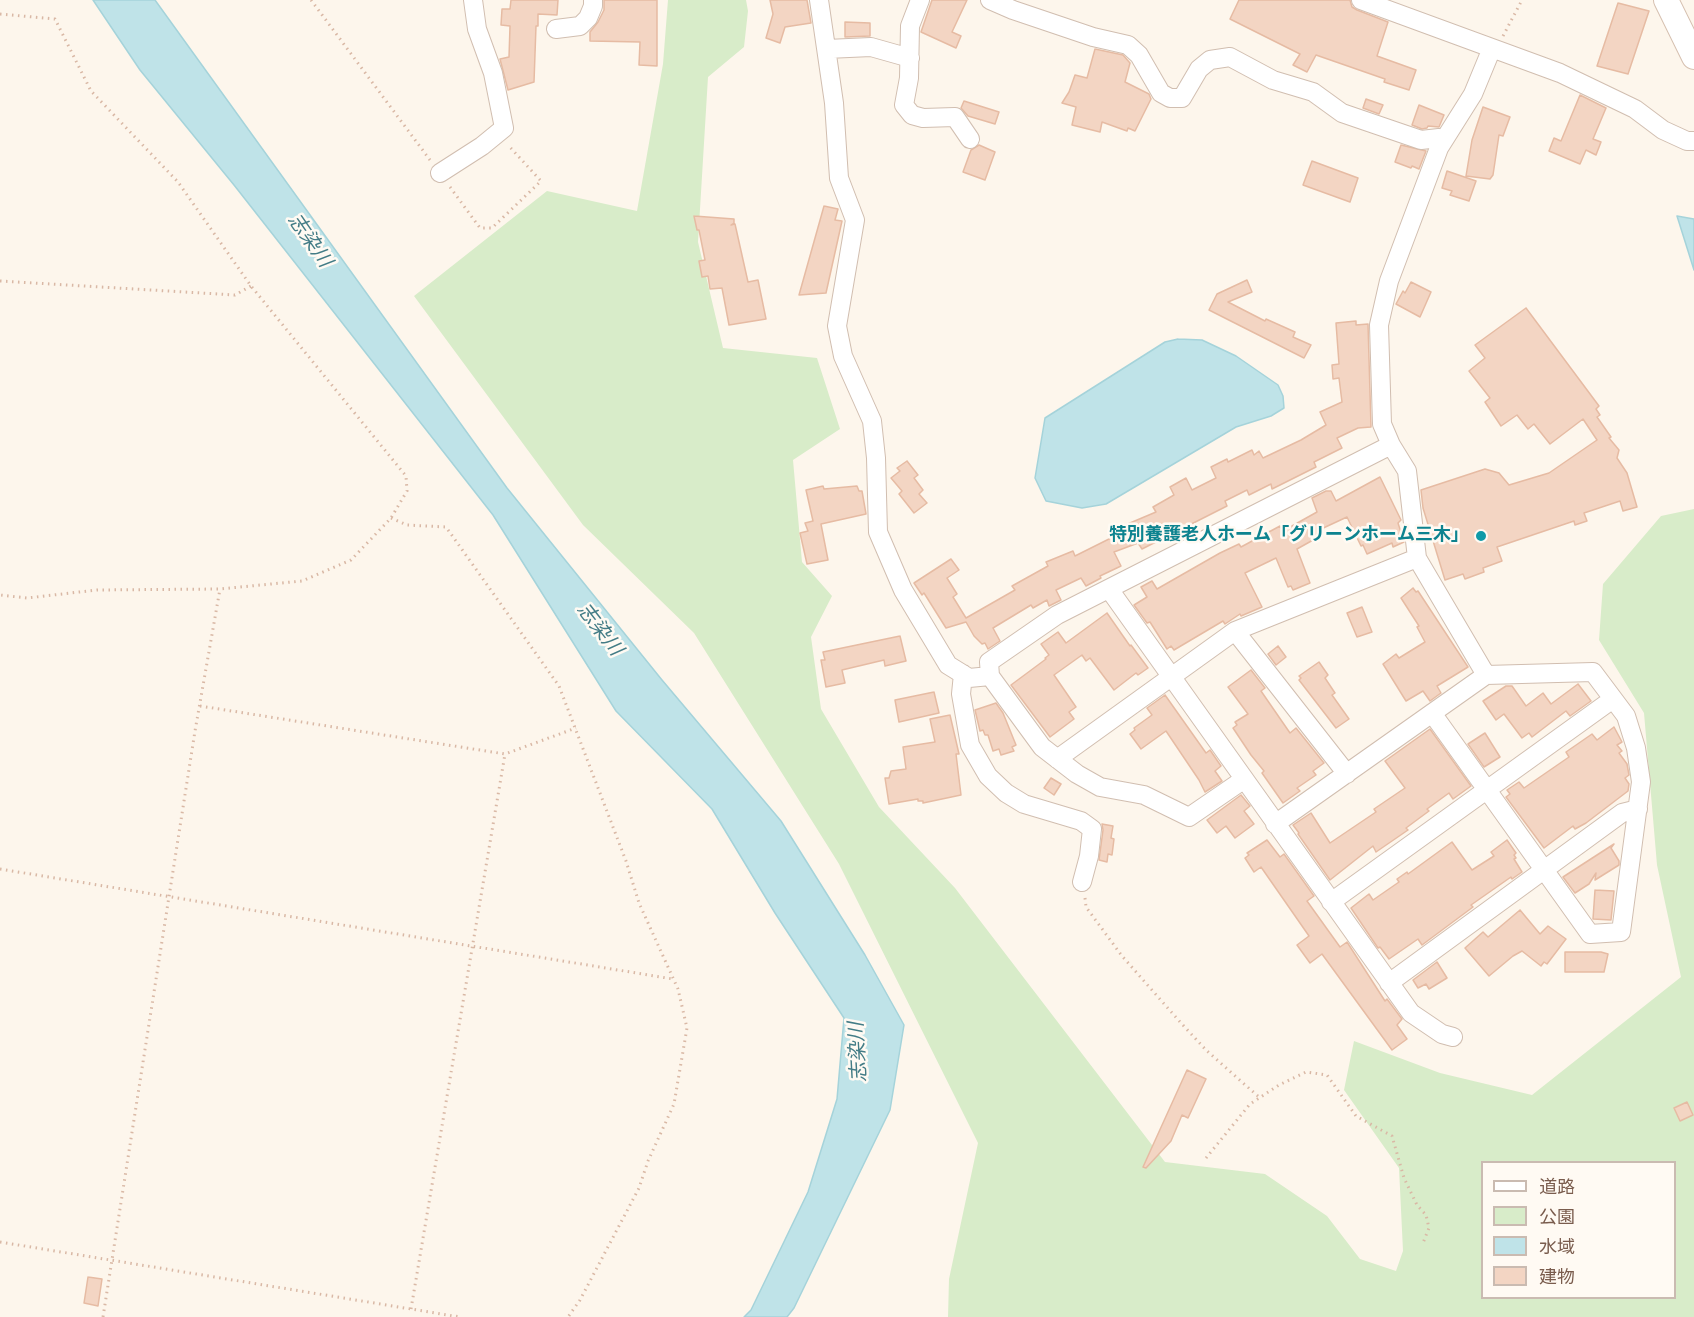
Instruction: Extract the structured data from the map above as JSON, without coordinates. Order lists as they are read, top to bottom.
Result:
{
  "water": ["志染川"],
  "places": ["特別養護老人ホーム「グリーンホーム三木」"],
  "legend": [
    "道路",
    "公園",
    "水域",
    "建物"
  ]
}
